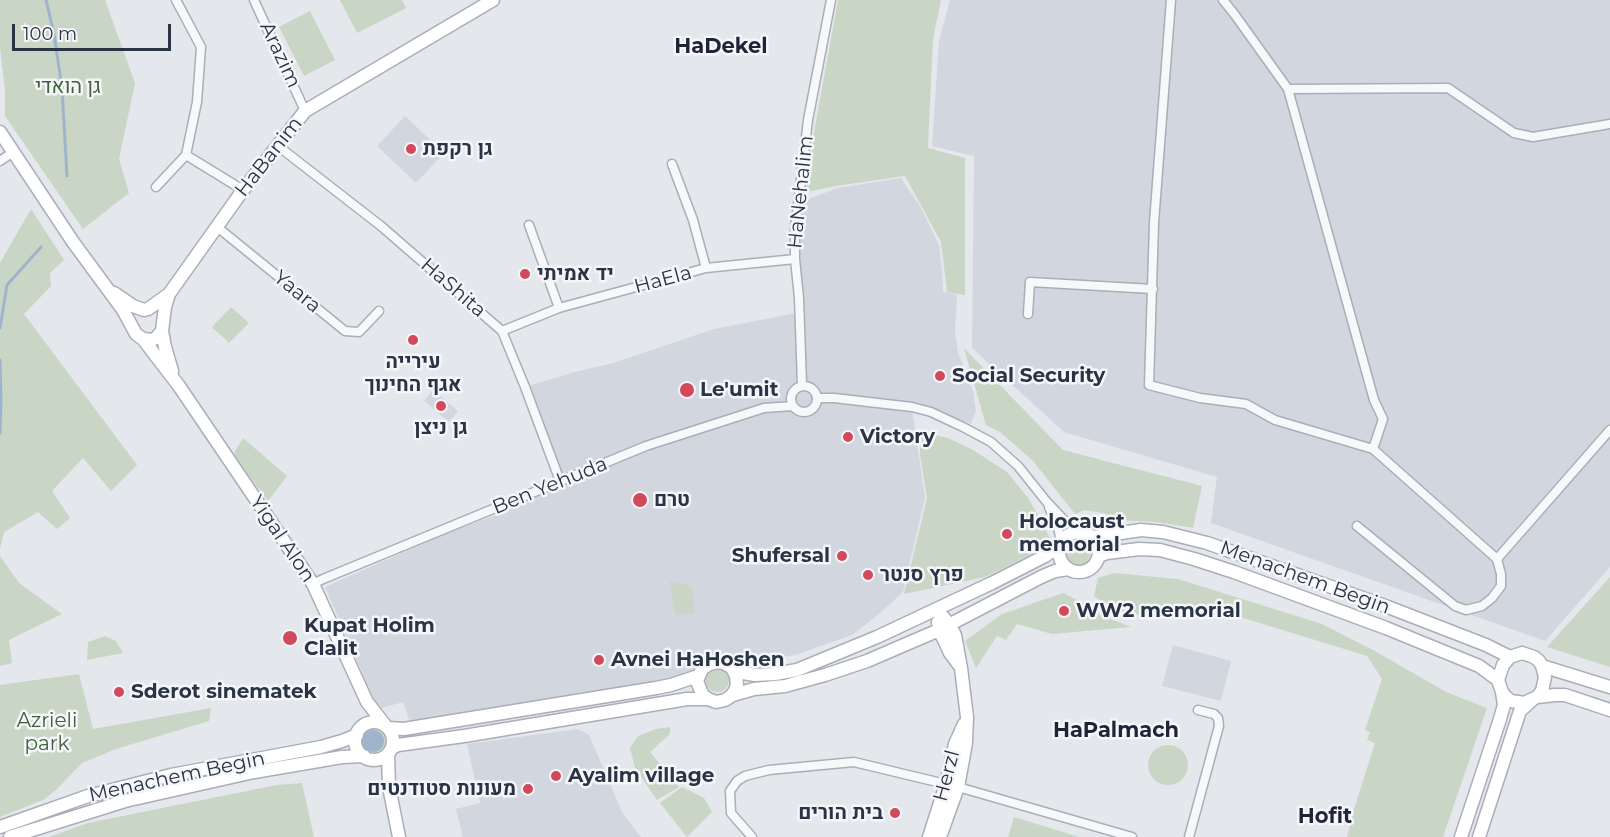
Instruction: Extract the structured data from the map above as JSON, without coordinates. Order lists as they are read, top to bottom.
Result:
{
  "streets": {
    "main road": [
      "HaBanim",
      "Yigal Alon",
      "Menachem Begin",
      "Herzl"
    ],
    "street": [
      "Arazim",
      "HaNehalim",
      "HaEla",
      "HaShita",
      "Yaara",
      "Ben Yehuda"
    ]
  },
  "crossings": [
    ["Arazim", "HaBanim"],
    ["HaBanim", "HaShita"],
    ["HaBanim", "Yaara"],
    ["HaBanim", "Yigal Alon"],
    ["HaNehalim", "HaEla"],
    ["HaNehalim", "Ben Yehuda"],
    ["HaEla", "HaShita"],
    ["HaShita", "Ben Yehuda"],
    ["Ben Yehuda", "Yigal Alon"],
    ["Yigal Alon", "Menachem Begin"]
  ],
  "districts": ["HaDekel", "HaPalmach", "Hofit"],
  "parks": ["גן הואדי", "Azrieli park"],
  "places": [
    "גן רקפת",
    "יד אמיתי",
    "עירייה אגף החינוך",
    "Social Security",
    "Le'umit",
    "גן ניצן",
    "Victory",
    "טרם",
    "Holocaust memorial",
    "Shufersal",
    "פרץ סנטר",
    "WW2 memorial",
    "Kupat Holim Clalit",
    "Avnei HaHoshen",
    "Sderot sinematek",
    "Ayalim village",
    "מעונות סטודנטים",
    "בית הורים"
  ],
  "scale_bar": "100 m"
}
